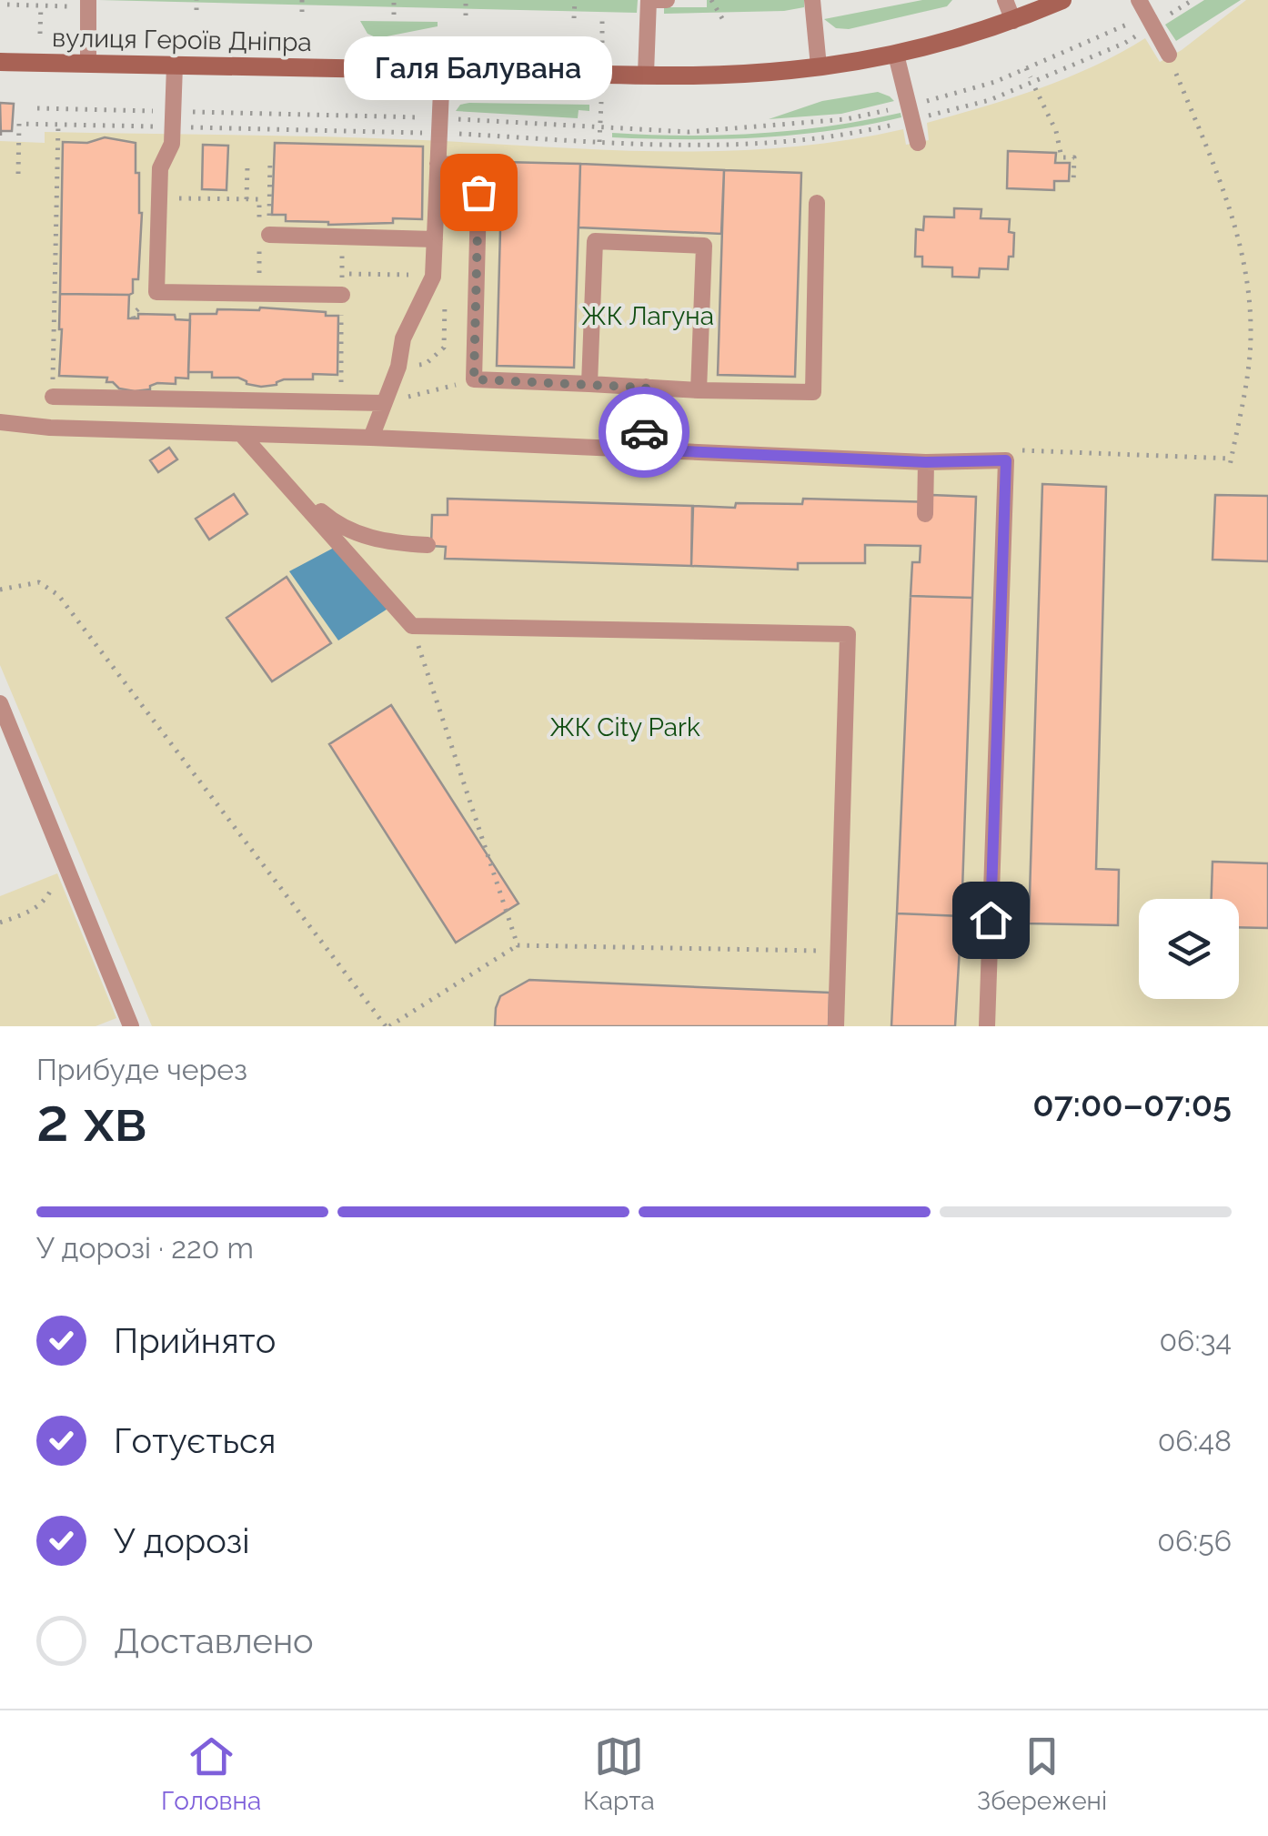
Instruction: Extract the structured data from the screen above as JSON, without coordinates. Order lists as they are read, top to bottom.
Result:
{
  "streets": {
    "main road": ["вулиця Героїв Дніпра"]
  },
  "parks": ["ЖК Лагуна", "ЖК City Park"],
  "places": ["Галя Балувана"],
  "page": {
    "bubble": "Галя Балувана",
    "heading": ["2 хв", "Прибуде через", "07:00–07:05"],
    "bar": "У дорозі · 220 m",
    "list": [
      ["Прийнято", "06:34"],
      ["Готується", "06:48"],
      ["У дорозі", "06:56"],
      "Доставлено"
    ],
    "tabs": ["Головна", "Карта", "Збережені"]
  }
}
